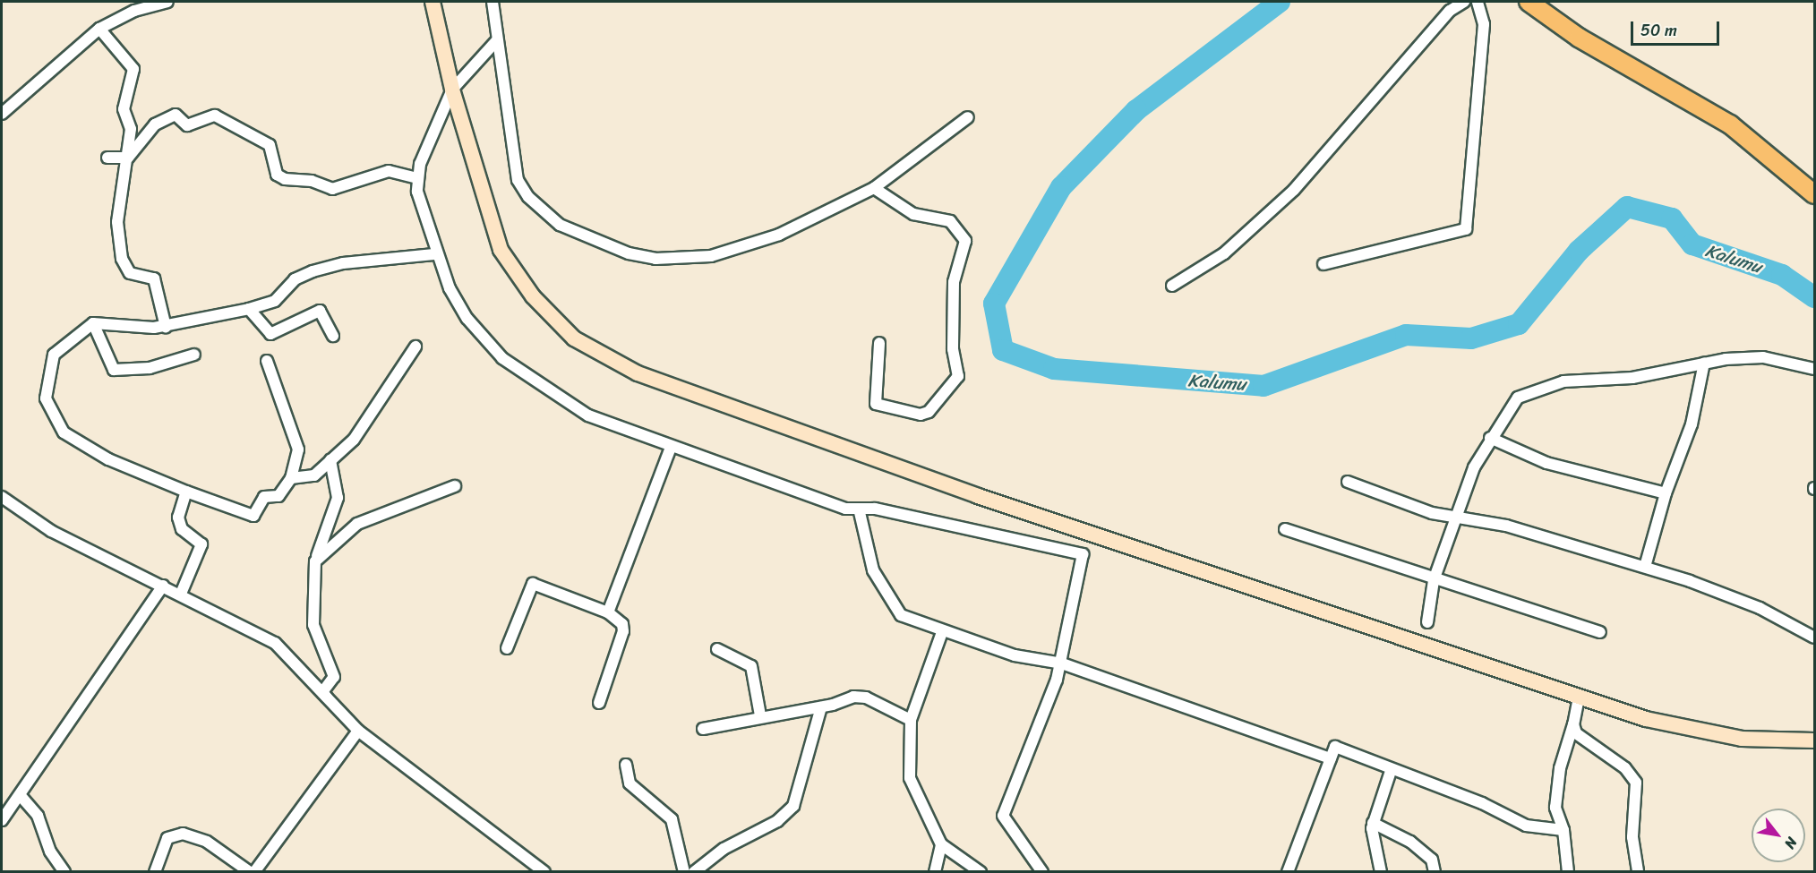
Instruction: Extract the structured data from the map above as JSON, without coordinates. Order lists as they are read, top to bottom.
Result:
{
  "water": ["Kalumu"],
  "scale_bar": "50 m",
  "north": "bottom right"
}
